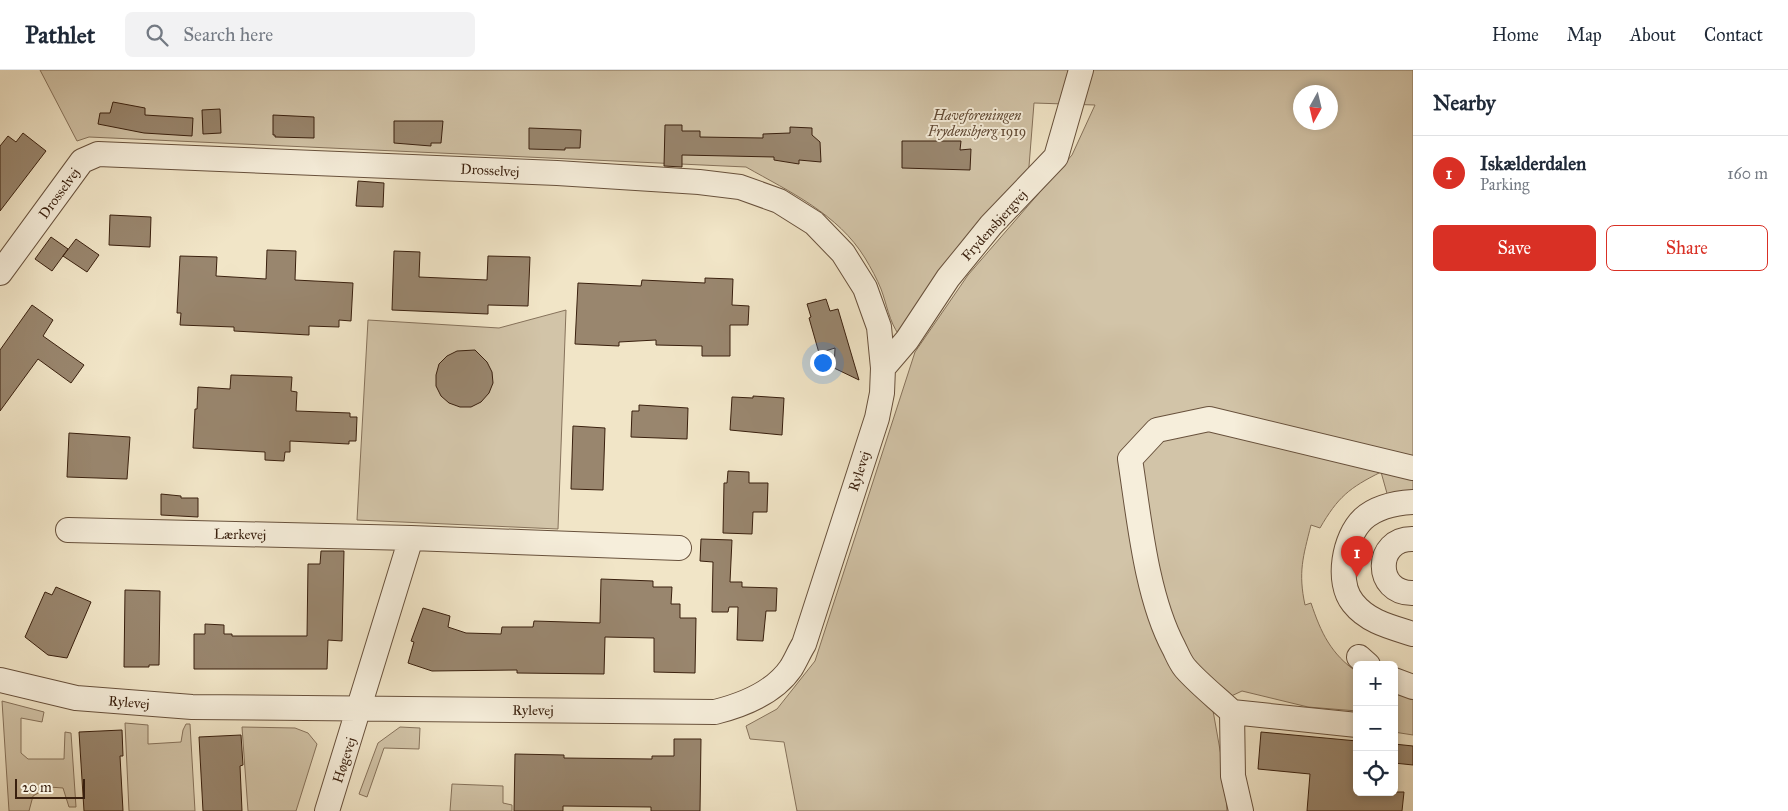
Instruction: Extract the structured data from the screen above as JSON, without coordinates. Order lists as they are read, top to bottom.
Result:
{
  "streets": {
    "street": [
      "Drosselvej",
      "Frydensbjergvej",
      "Rylevej",
      "Lærkevej",
      "Høgevej"
    ]
  },
  "crossings": [
    ["Drosselvej", "Frydensbjergvej"],
    ["Drosselvej", "Rylevej"],
    ["Rylevej", "Høgevej"]
  ],
  "parks": ["Haveforeningen Frydensbjerg 1919"],
  "scale_bar": "20 m",
  "north": "bottom",
  "page": {
    "header": "Pathlet",
    "search": "Search here",
    "nav": [
      "Home",
      "Map",
      "About",
      "Contact"
    ],
    "heading": "Nearby",
    "list": [
      {
        "mark": "1",
        "name": "Iskælderdalen",
        "note": "Parking",
        "value": "160 m"
      }
    ],
    "buttons": ["Save", "Share"],
    "pins": "1",
    "map_buttons": ["+", "−"],
    "scale": "20 m"
  }
}
